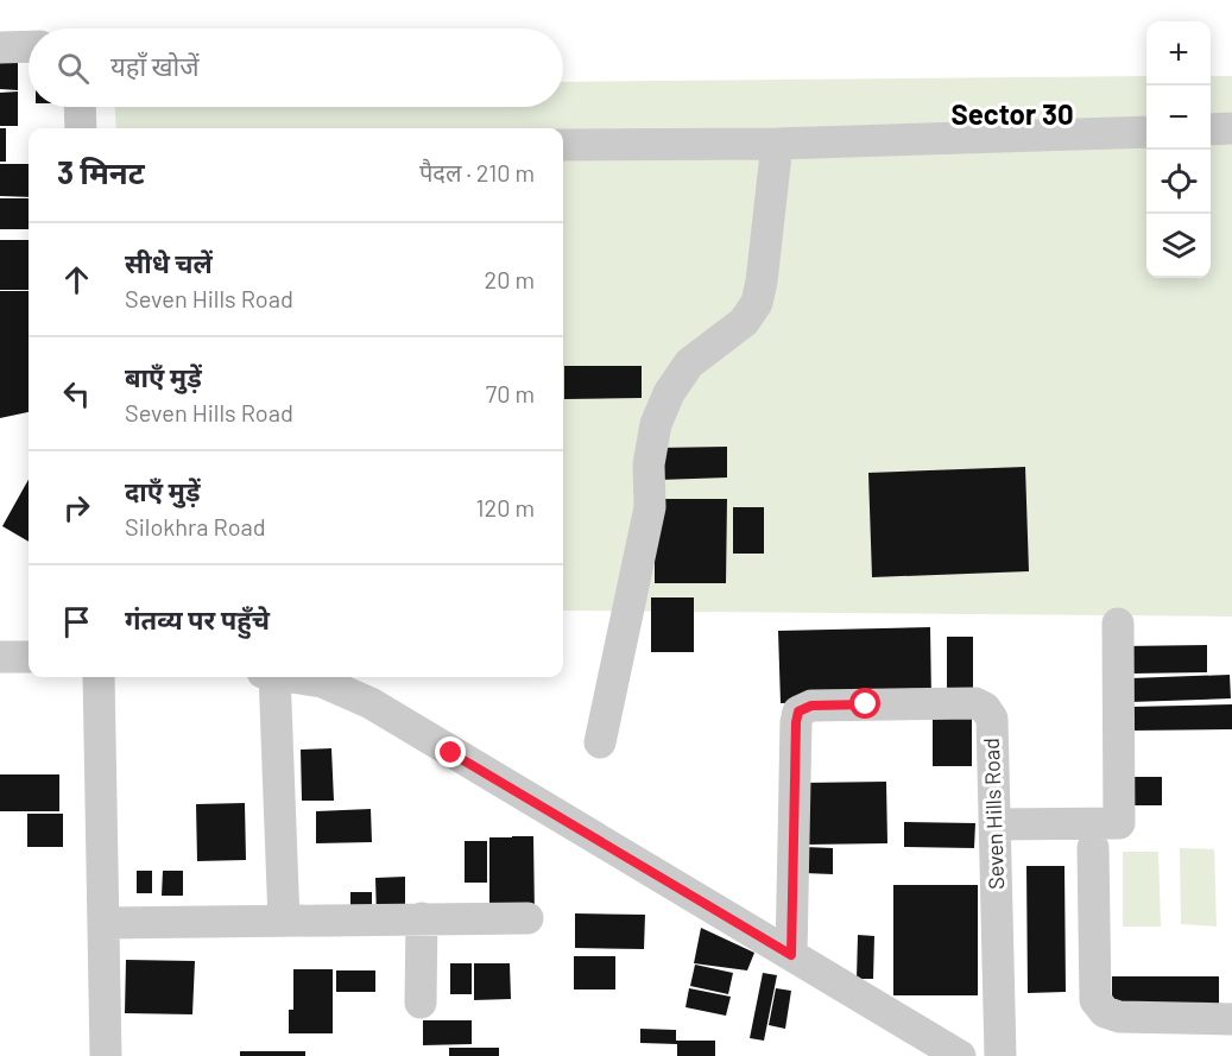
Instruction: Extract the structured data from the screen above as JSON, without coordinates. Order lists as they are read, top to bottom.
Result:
{
  "streets": {
    "street": ["Seven Hills Road"]
  },
  "districts": ["Sector 30"],
  "page": {
    "map_buttons": ["+", "−"],
    "search": "यहाँ खोजें",
    "heading": ["3 मिनट", "पैदल · 210 m"],
    "list": [
      ["सीधे चलें", "Seven Hills Road", "20 m"],
      ["बाएँ मुड़ें", "Seven Hills Road", "70 m"],
      ["दाएँ मुड़ें", "Silokhra Road", "120 m"],
      "गंतव्य पर पहुँचे"
    ]
  }
}
